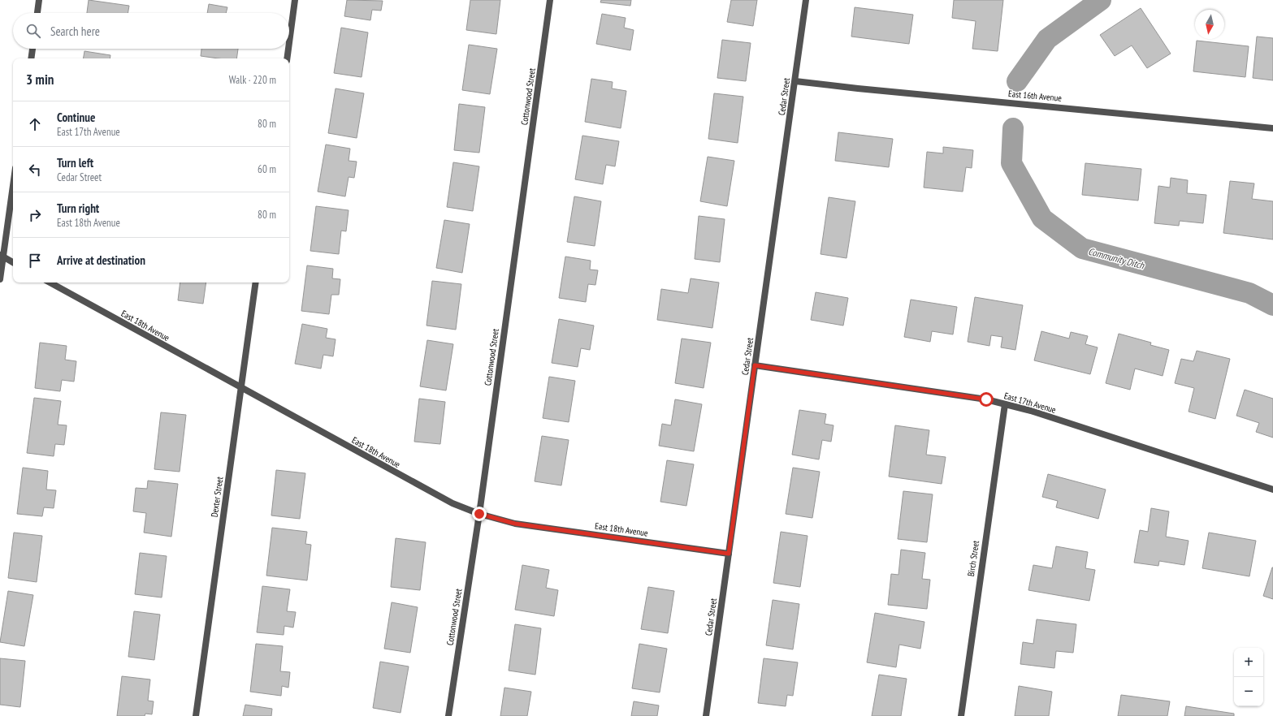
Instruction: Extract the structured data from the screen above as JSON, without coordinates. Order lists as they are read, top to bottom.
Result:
{
  "streets": {
    "street": [
      "East 16th Avenue",
      "Cottonwood Street",
      "Cedar Street",
      "East 18th Avenue",
      "East 17th Avenue",
      "Dexter Street",
      "Birch Street"
    ]
  },
  "crossings": [
    ["East 16th Avenue", "Cedar Street"],
    ["Cottonwood Street", "East 18th Avenue"],
    ["Cedar Street", "East 18th Avenue"],
    ["Cedar Street", "East 17th Avenue"],
    ["East 18th Avenue", "Dexter Street"],
    ["East 17th Avenue", "Birch Street"]
  ],
  "water": ["Community Ditch"],
  "north": "bottom",
  "page": {
    "search": "Search here",
    "heading": ["3 min", "Walk · 220 m"],
    "list": [
      ["Continue", "East 17th Avenue", "80 m"],
      ["Turn left", "Cedar Street", "60 m"],
      ["Turn right", "East 18th Avenue", "80 m"],
      "Arrive at destination"
    ],
    "map_buttons": ["+", "−"]
  }
}
